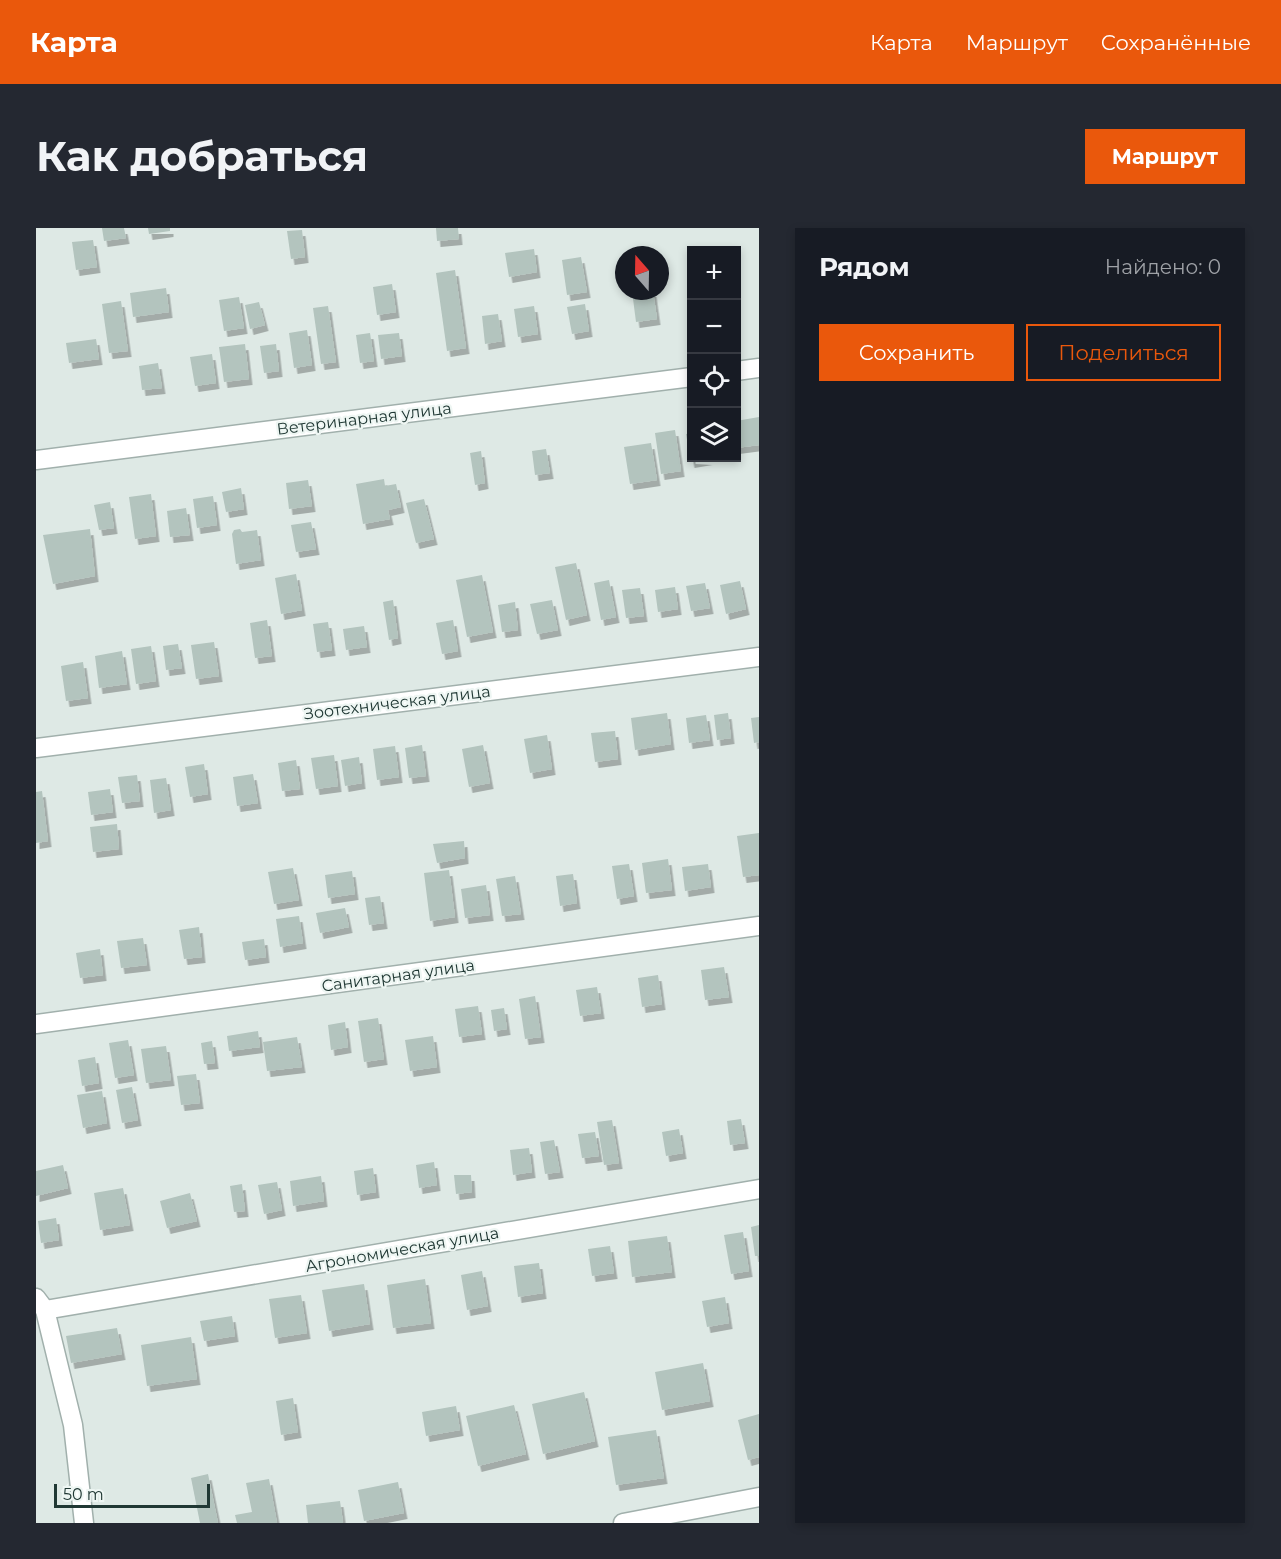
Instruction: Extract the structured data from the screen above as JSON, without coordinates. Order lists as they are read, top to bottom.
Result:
{
  "streets": {
    "street": [
      "Ветеринарная улица",
      "Зоотехническая улица",
      "Санитарная улица",
      "Агрономическая улица"
    ]
  },
  "scale_bar": "50 m",
  "north": "top",
  "page": {
    "header": "Карта",
    "nav": ["Карта", "Маршрут", "Сохранённые"],
    "buttons": [
      "Маршрут",
      ["Сохранить", "Поделиться"]
    ],
    "title": "Как добраться",
    "heading": ["Рядом", "Найдено: 0"],
    "map_buttons": ["+", "−"],
    "scale": "50 m"
  }
}
